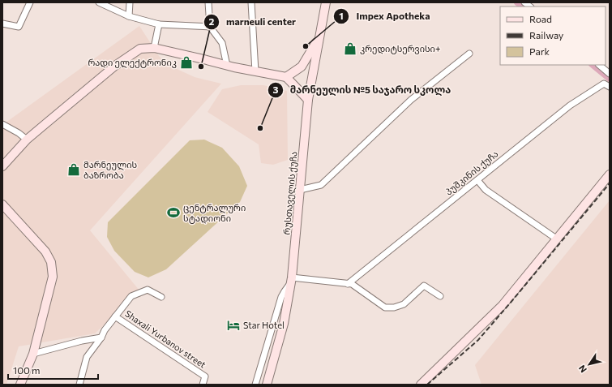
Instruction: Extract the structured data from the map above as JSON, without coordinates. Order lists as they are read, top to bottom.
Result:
{
  "streets": {
    "street": ["პუშკინის ქუჩა", "რუსთაველის ქუჩა", "Shaxali Yurbanov street"]
  },
  "places": {
    "other": ["Impex Apotheka", "marneuli center", "მარნეულის №5 საჯარო სკოლა"],
    "shop": ["კრედიტსერვისი+", "რადი ელექტრონიკ", "მარნეულის ბაზრობა"],
    "sports": ["ცენტრალური სტადიონი"],
    "hotel": ["Star Hotel"]
  },
  "legend": ["Road", "Railway", "Park"],
  "scale_bar": "100 m",
  "north": "bottom left"
}
